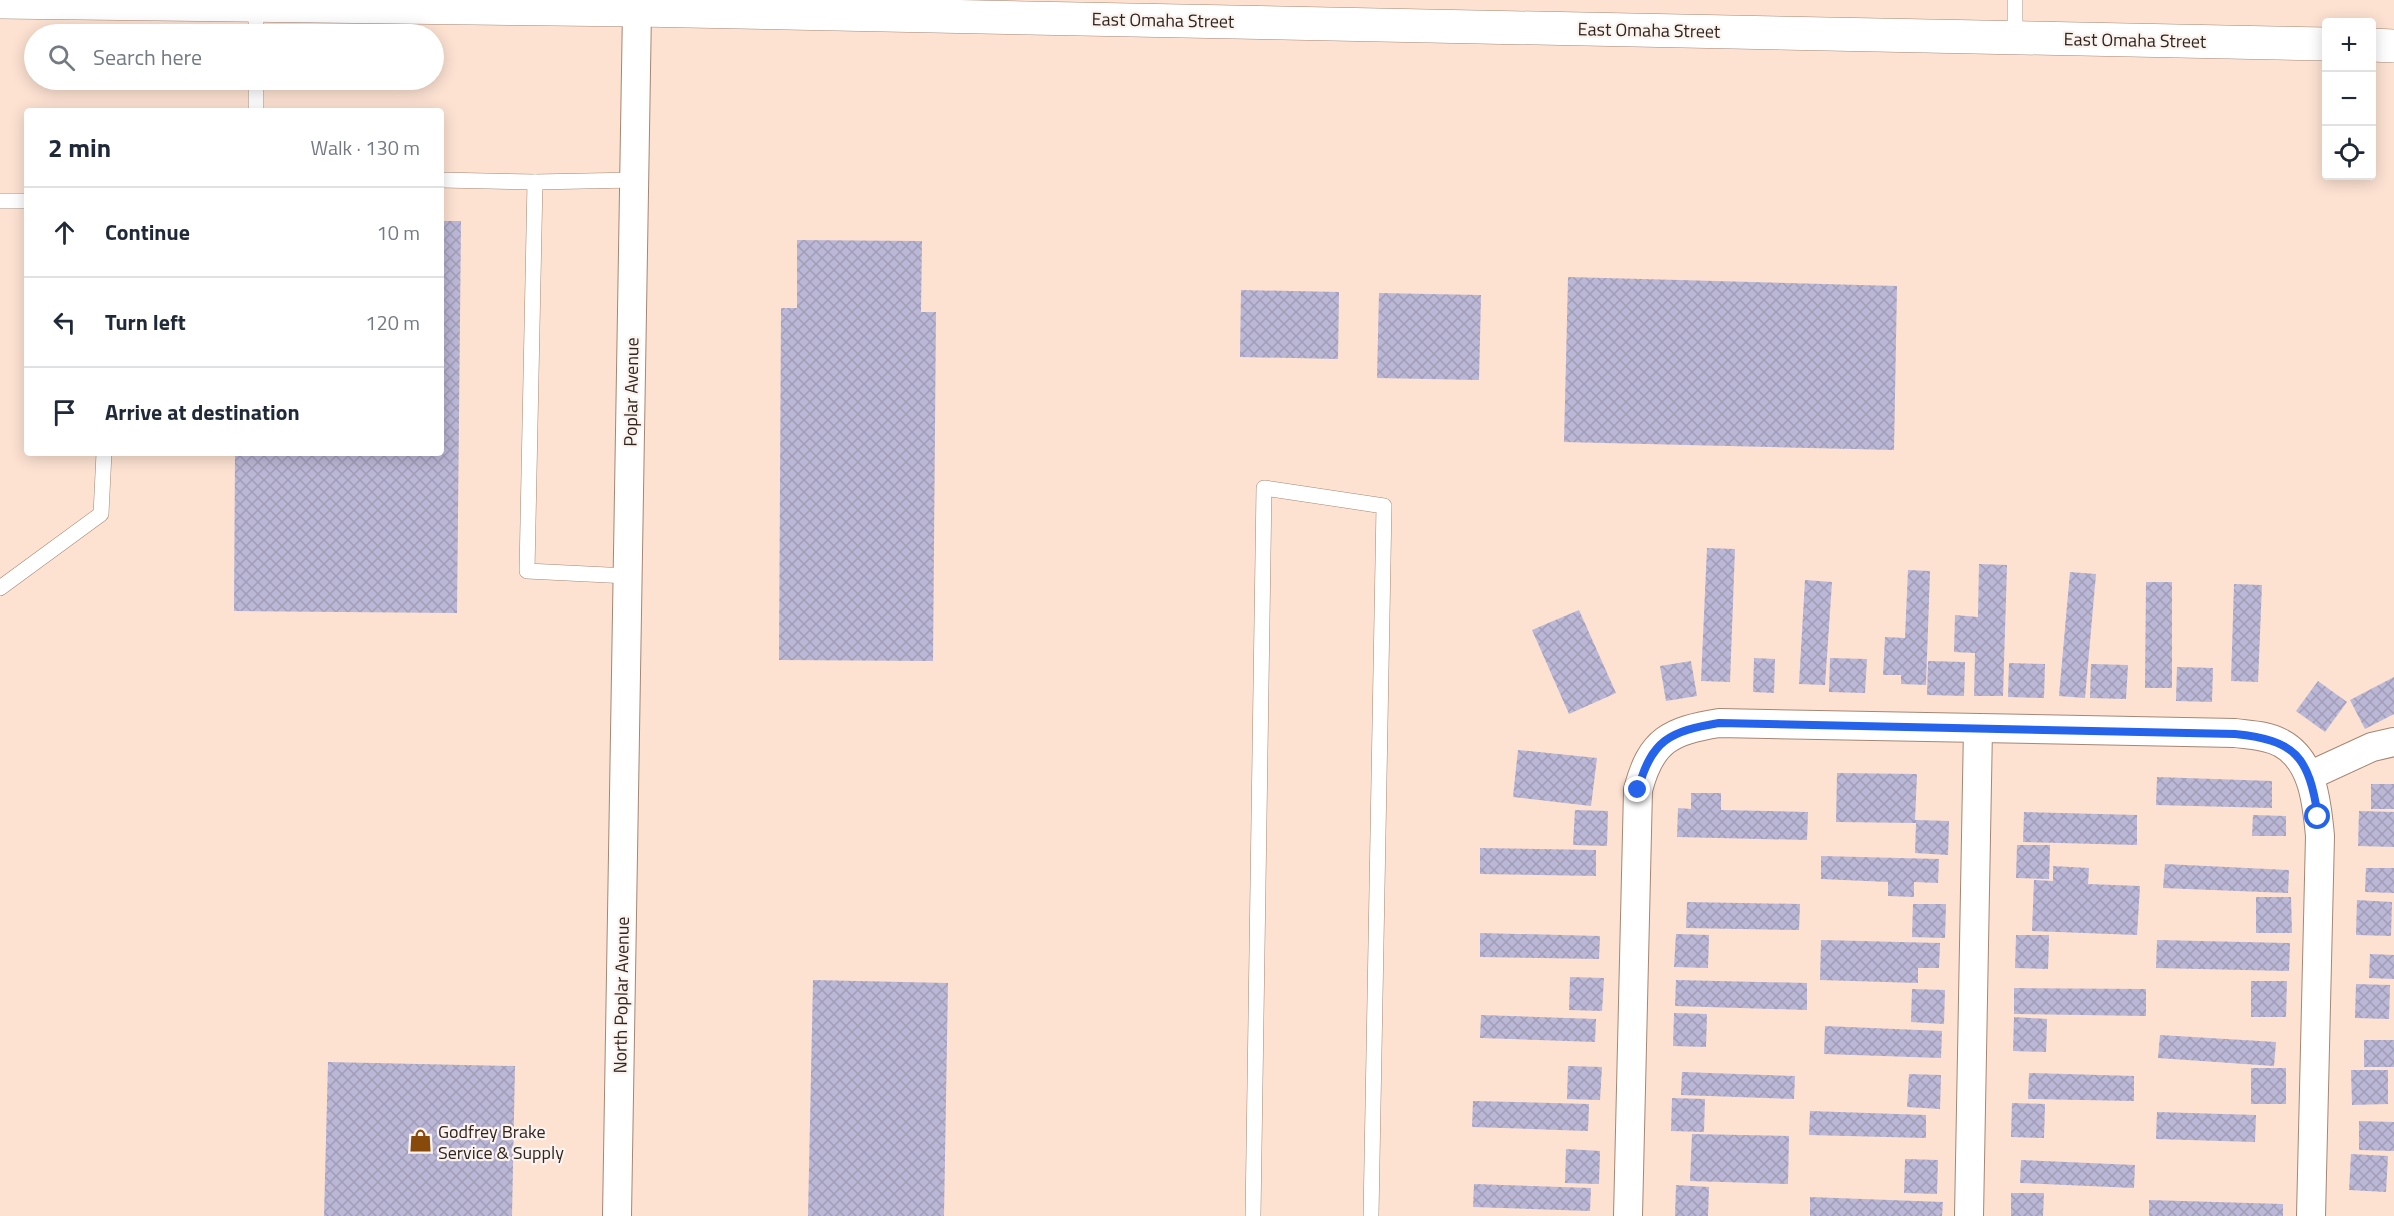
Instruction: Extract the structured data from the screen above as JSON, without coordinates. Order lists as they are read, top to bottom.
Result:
{
  "streets": {
    "main road": ["East Omaha Street"],
    "street": ["Poplar Avenue", "North Poplar Avenue"]
  },
  "crossings": [
    ["East Omaha Street", "Poplar Avenue"],
    ["Poplar Avenue", "North Poplar Avenue"]
  ],
  "places": {
    "shop": ["Godfrey Brake Service & Supply"]
  },
  "page": {
    "map_buttons": ["+", "−"],
    "search": "Search here",
    "heading": ["2 min", "Walk · 130 m"],
    "list": [
      ["Continue", "10 m"],
      ["Turn left", "120 m"],
      "Arrive at destination"
    ]
  }
}
